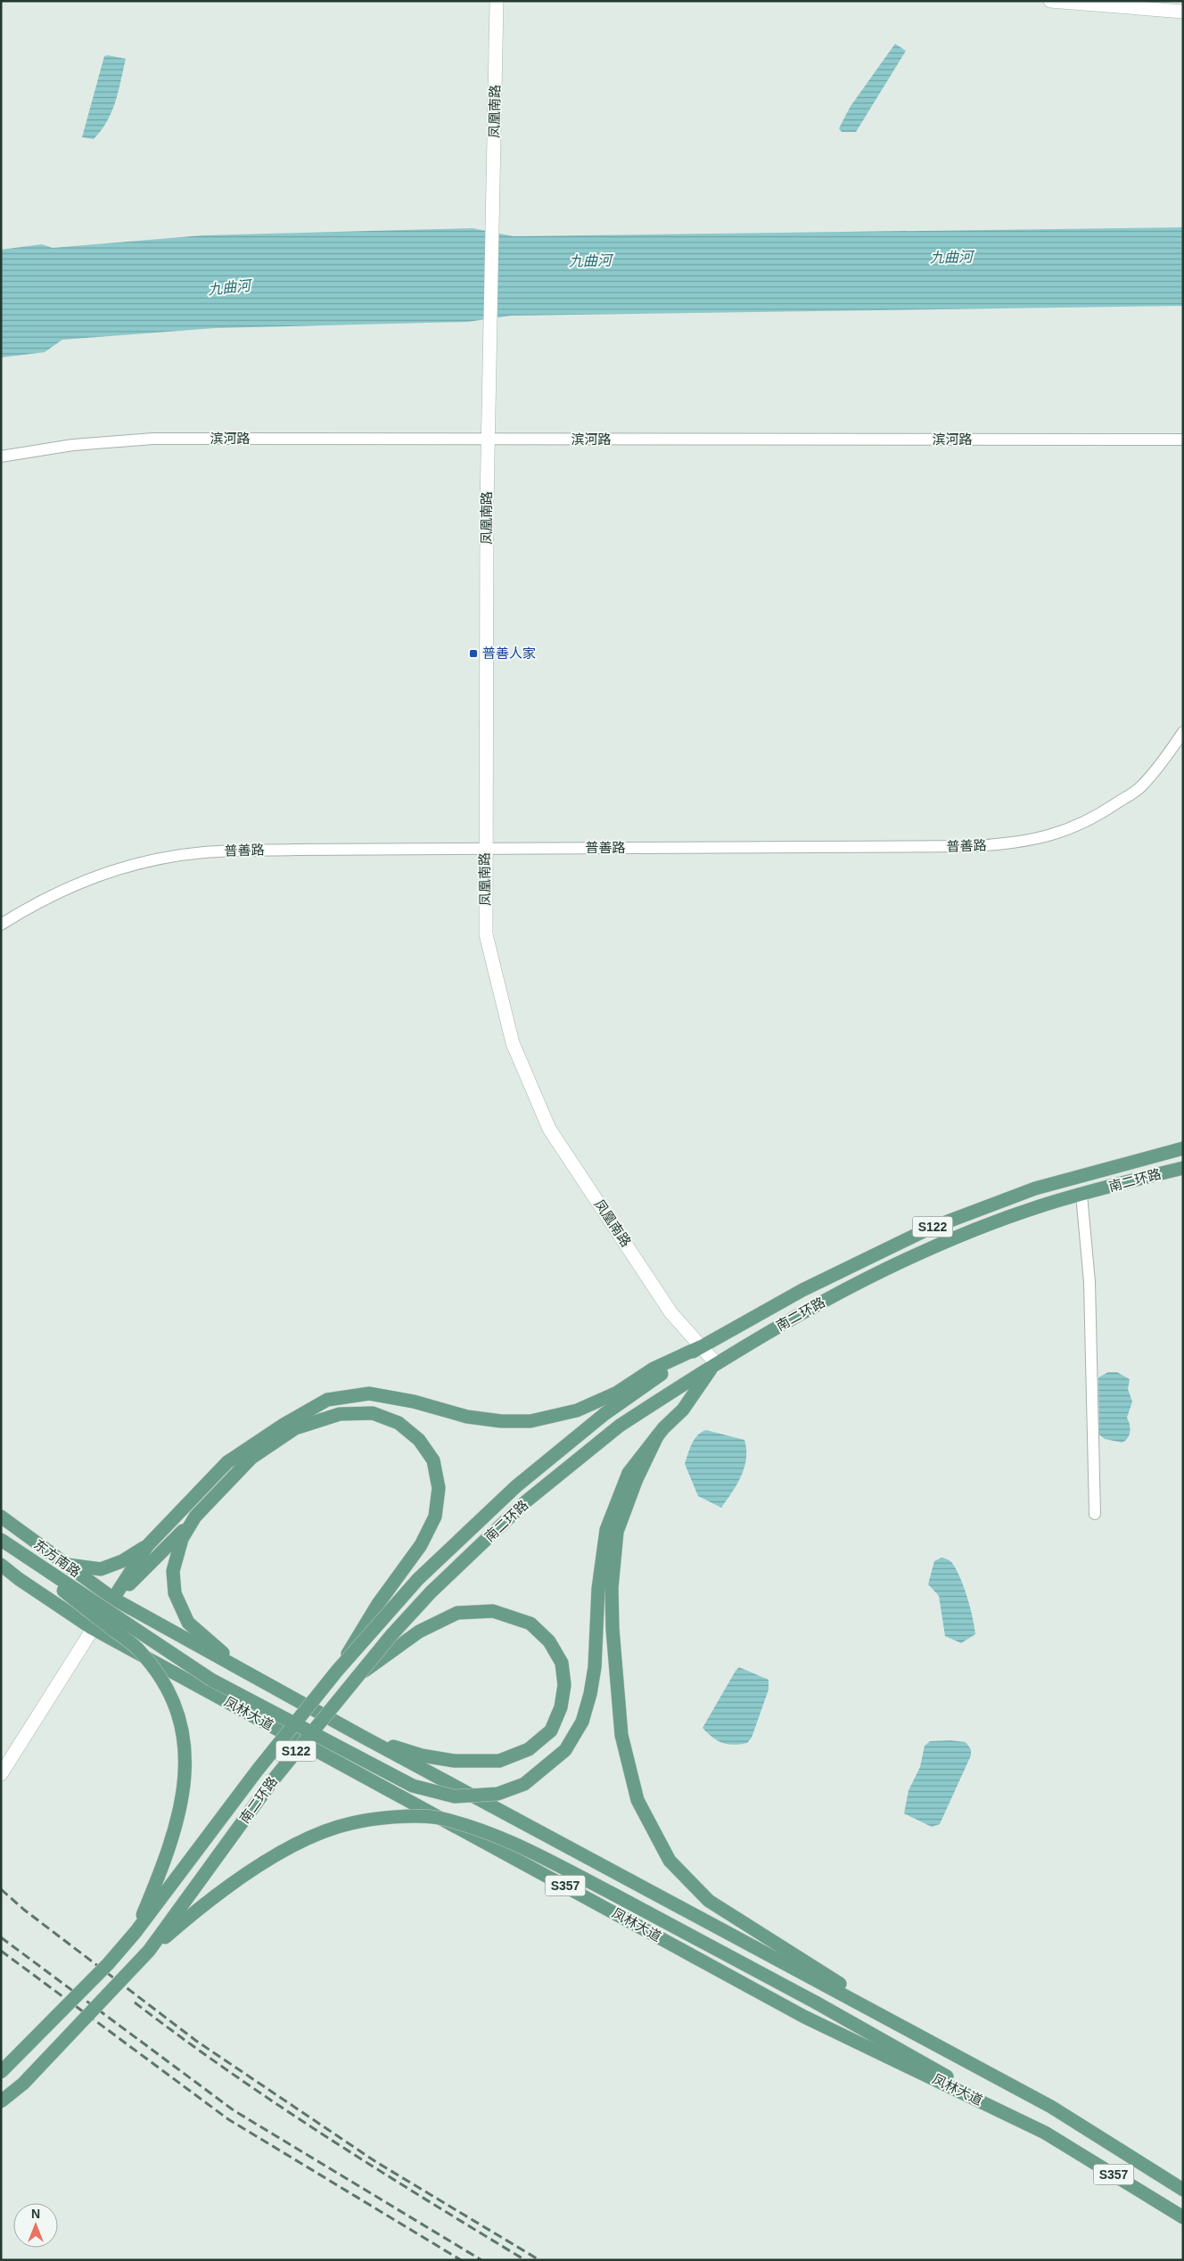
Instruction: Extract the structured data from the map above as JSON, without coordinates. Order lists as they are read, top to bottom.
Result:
{
  "streets": {
    "main road": [
      "南二环路",
      "S122",
      "东方南路",
      "凤林大道",
      "S357"
    ],
    "street": ["凤凰南路", "滨河路", "普善路"]
  },
  "crossings": [
    ["凤凰南路", "滨河路"],
    ["凤凰南路", "普善路"],
    ["凤凰南路", "南二环路"],
    ["东方南路", "S357"]
  ],
  "water": ["九曲河"],
  "places": {
    "transit": ["普善人家"]
  },
  "north": "top"
}
